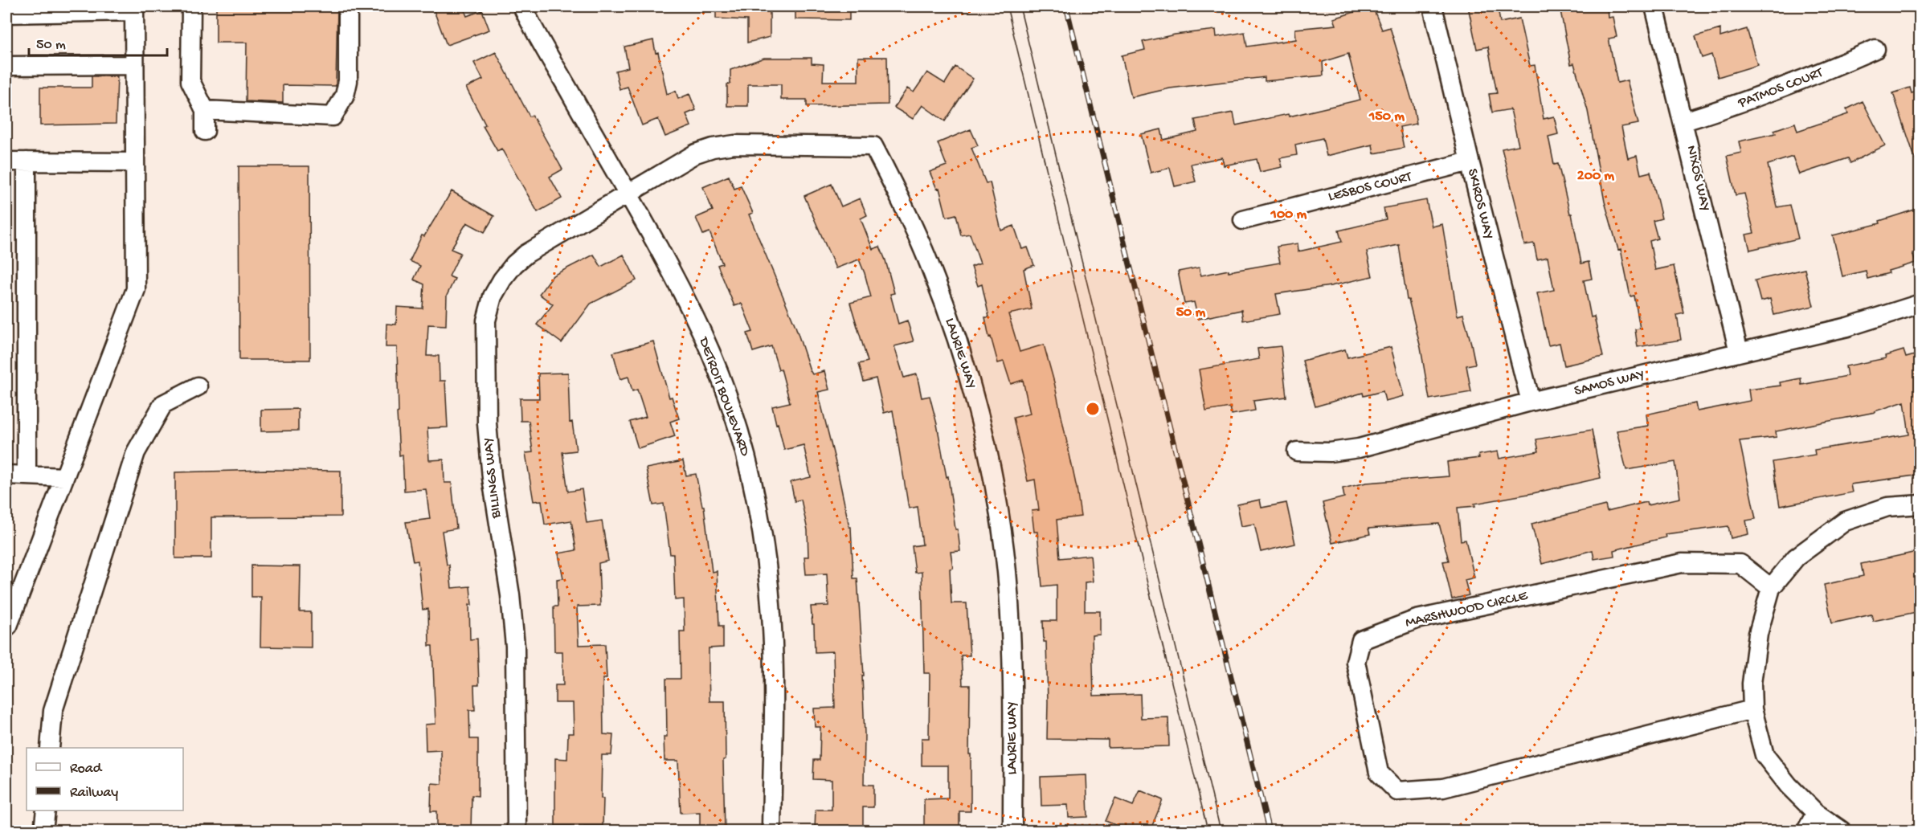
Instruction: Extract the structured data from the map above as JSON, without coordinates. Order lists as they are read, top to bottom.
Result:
{
  "streets": {
    "street": [
      "PATMOS COURT",
      "NIXOS WAY",
      "LESBOS COURT",
      "SKIROS WAY",
      "LAURIE WAY",
      "SAMOS WAY",
      "DETROIT BOULEVARD",
      "BILLINGS WAY",
      "MARSHWOOD CIRCLE"
    ]
  },
  "crossings": [
    ["PATMOS COURT", "NIXOS WAY"],
    ["NIXOS WAY", "SAMOS WAY"],
    ["LESBOS COURT", "SKIROS WAY"],
    ["SKIROS WAY", "SAMOS WAY"],
    ["LAURIE WAY", "DETROIT BOULEVARD"],
    ["LAURIE WAY", "BILLINGS WAY"],
    ["DETROIT BOULEVARD", "BILLINGS WAY"]
  ],
  "legend": ["Road", "Railway"],
  "scale_bar": "50 m",
  "rings": [
    "150 m",
    "200 m",
    "100 m",
    "50 m"
  ]
}
